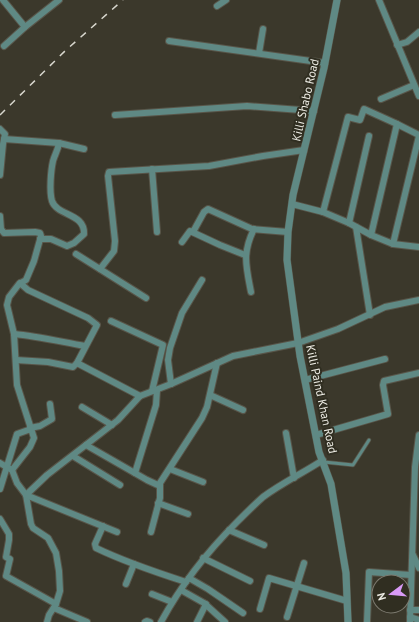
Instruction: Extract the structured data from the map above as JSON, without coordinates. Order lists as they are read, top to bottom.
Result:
{
  "streets": {
    "street": ["Killi Shabo Road", "Killi Paind Khan Road"]
  },
  "crossings": [
    ["Killi Shabo Road", "Killi Paind Khan Road"]
  ],
  "north": "left"
}
